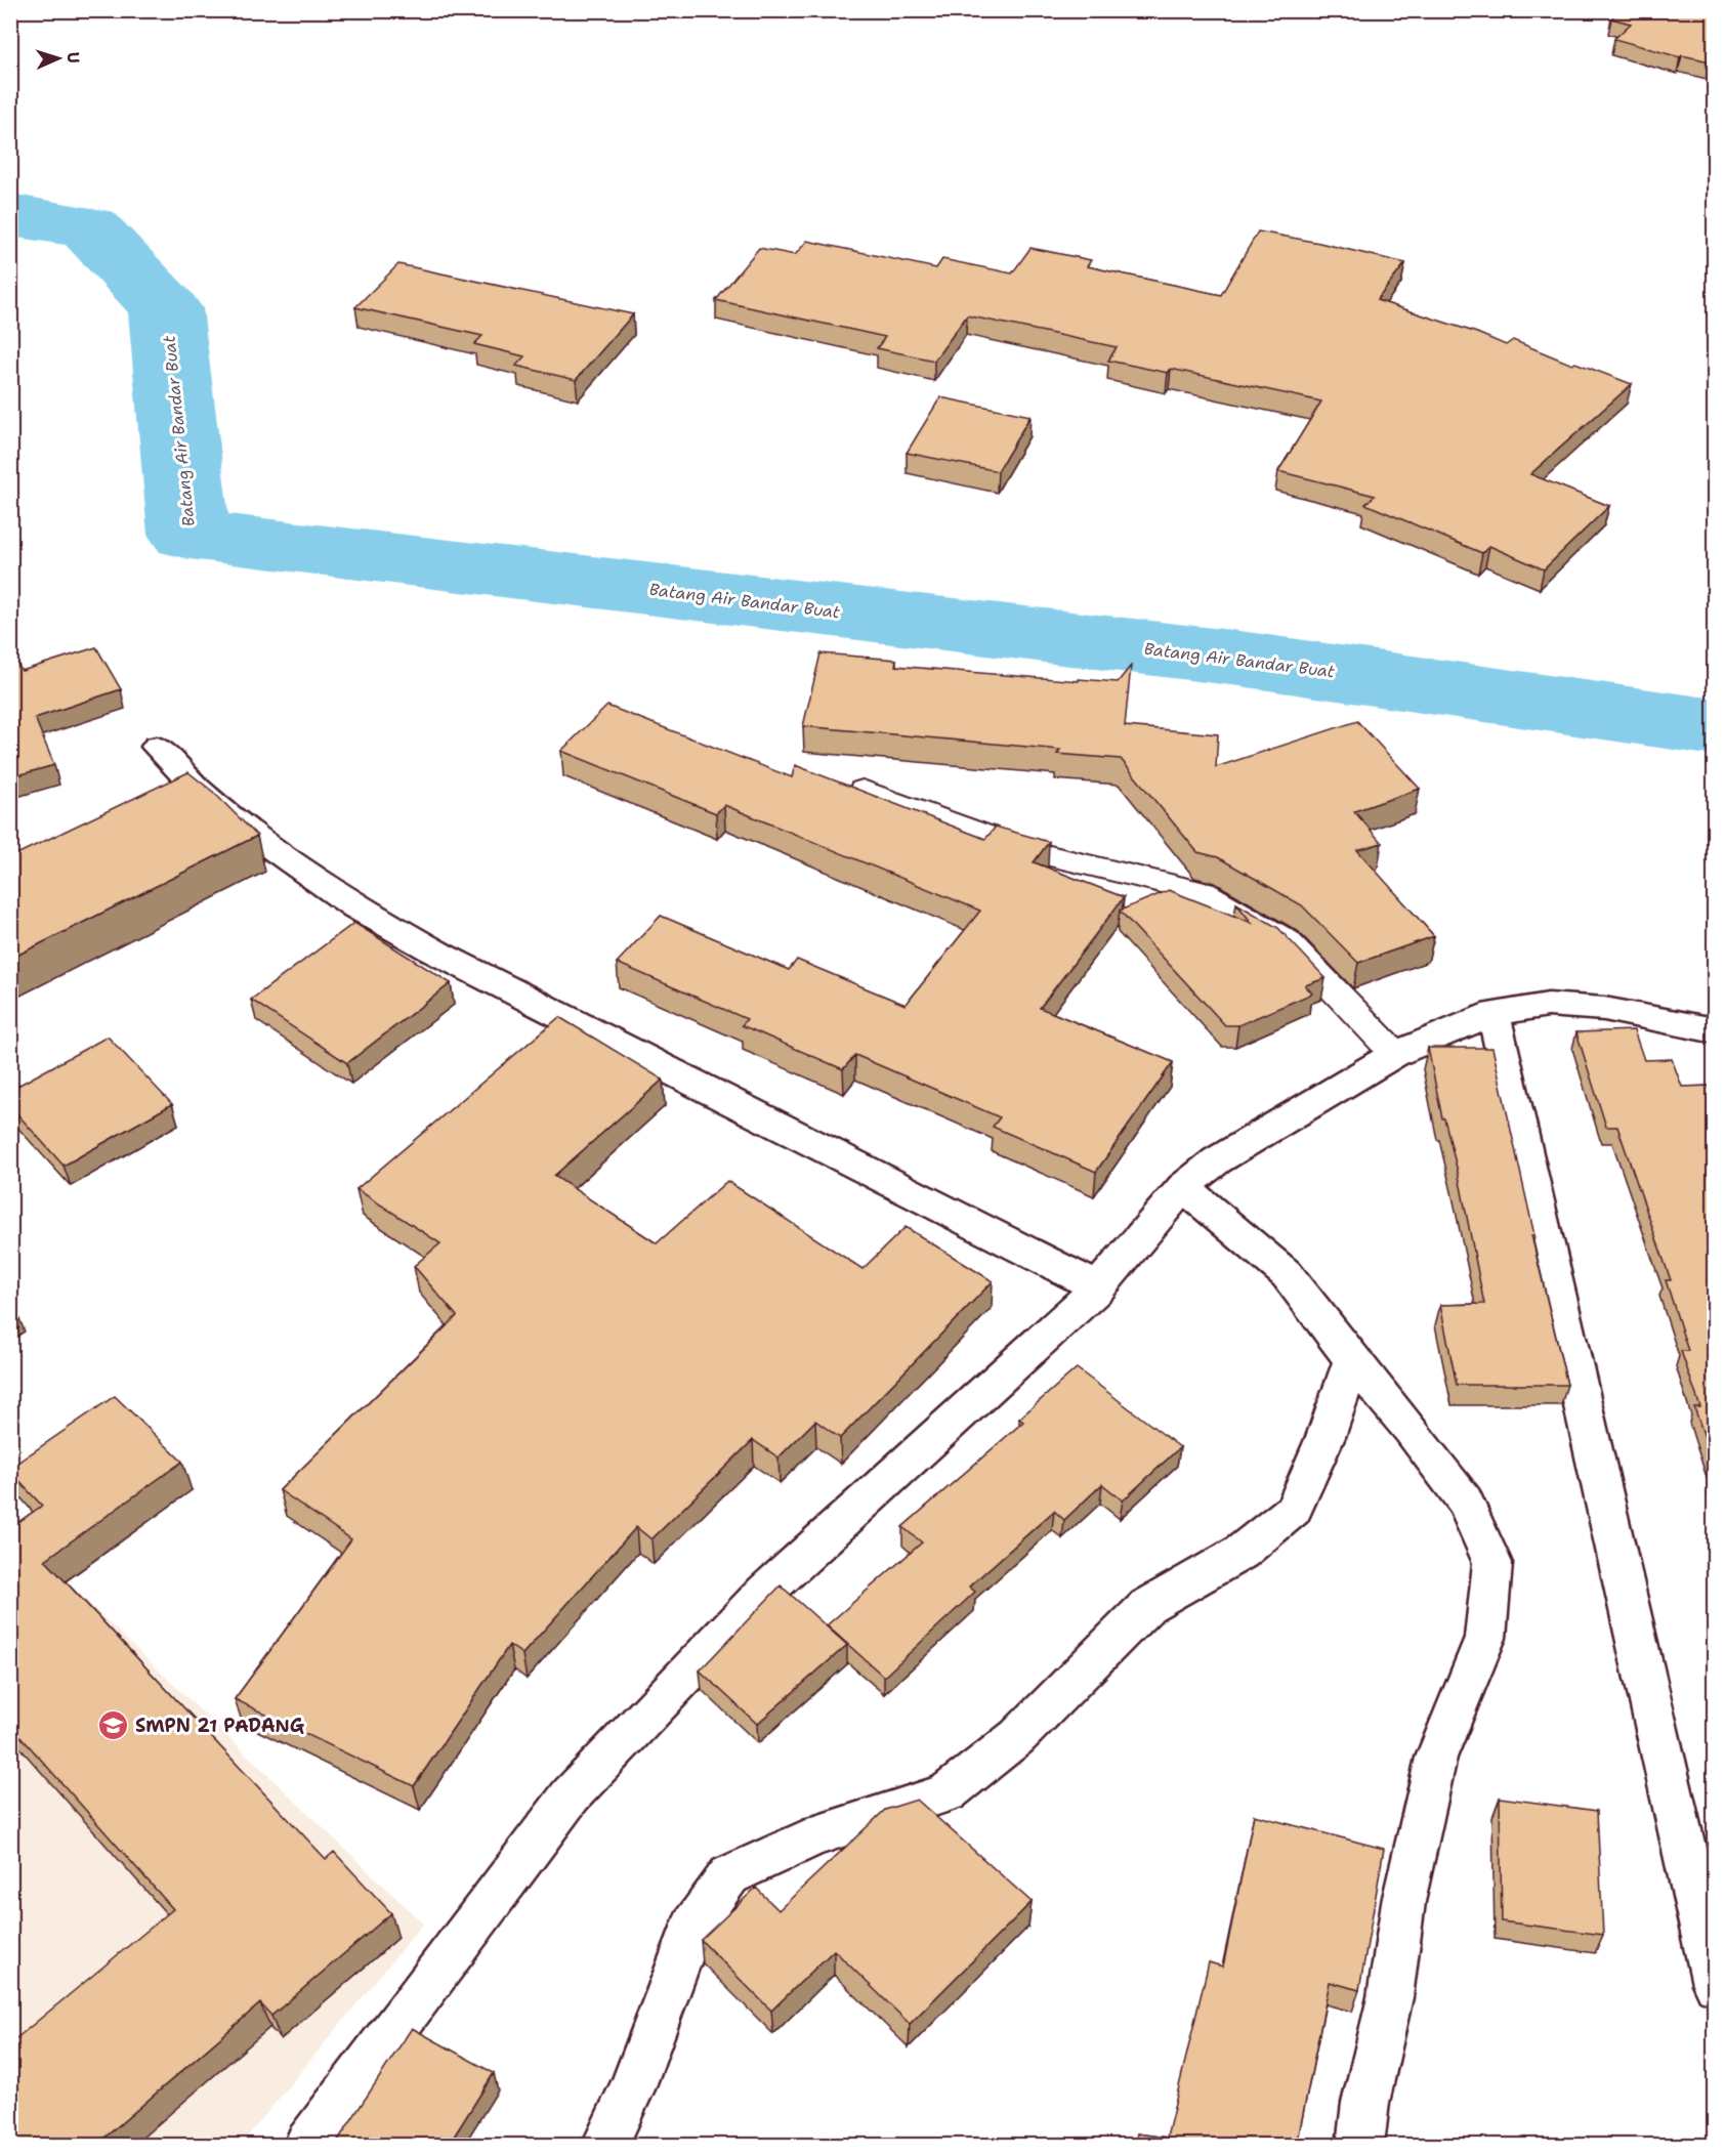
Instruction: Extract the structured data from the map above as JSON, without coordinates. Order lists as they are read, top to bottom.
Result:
{
  "water": ["Batang Air Bandar Buat"],
  "places": {
    "school or university": ["SMPN 21 PADANG"]
  },
  "north": "right"
}
